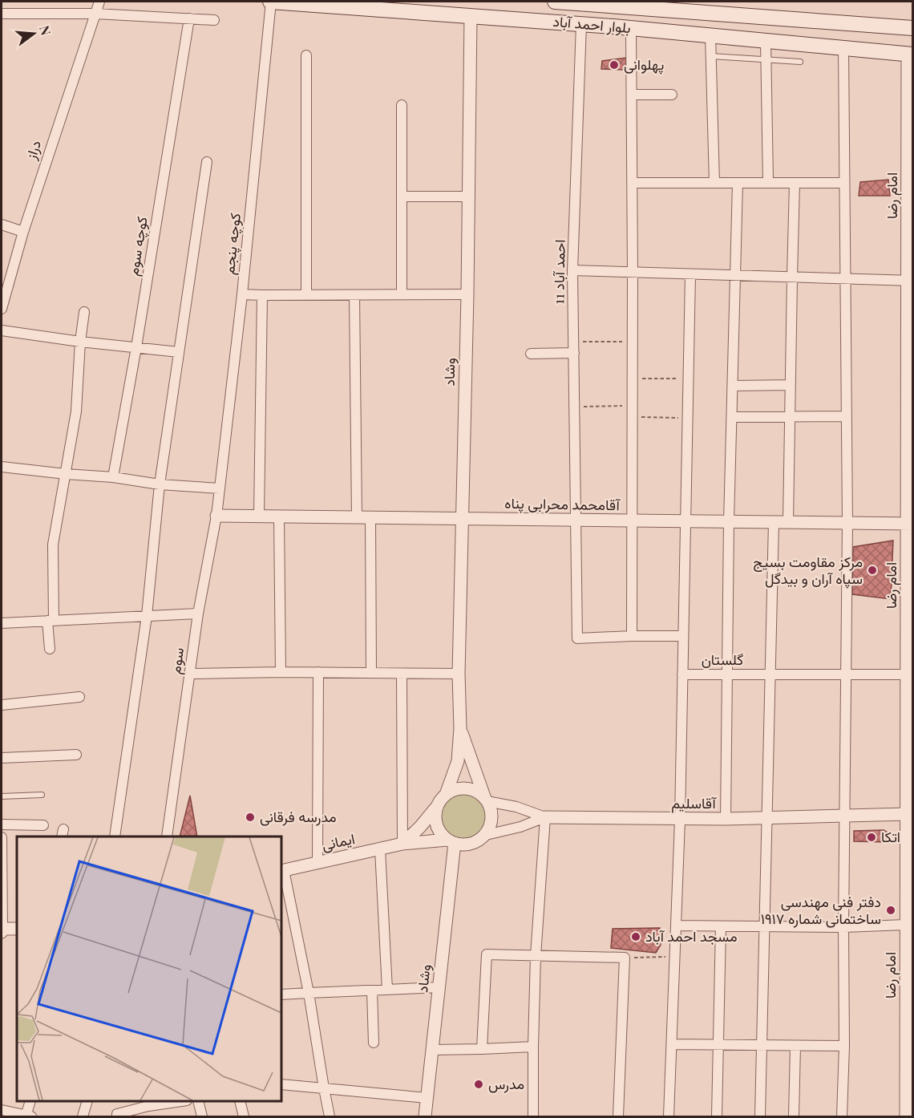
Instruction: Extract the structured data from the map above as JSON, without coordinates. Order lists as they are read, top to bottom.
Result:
{
  "streets": {
    "main road": ["بلوار احمد آباد"],
    "street": [
      "دراز",
      "امام رضا",
      "کوچه پنجم",
      "کوچه سوم",
      "احمد آباد 11",
      "وشاد",
      "آقامحمد محرابی پناه",
      "گلستان",
      "سوم",
      "آقاسلیم",
      "ایمانی"
    ]
  },
  "crossings": [
    ["بلوار احمد آباد", "امام رضا"],
    ["بلوار احمد آباد", "کوچه پنجم"],
    ["بلوار احمد آباد", "احمد آباد 11"],
    ["بلوار احمد آباد", "وشاد"],
    ["امام رضا", "آقامحمد محرابی پناه"],
    ["امام رضا", "گلستان"],
    ["امام رضا", "آقاسلیم"],
    ["کوچه پنجم", "سوم"],
    ["احمد آباد 11", "آقامحمد محرابی پناه"],
    ["وشاد", "آقامحمد محرابی پناه"],
    ["وشاد", "آقاسلیم"],
    ["وشاد", "ایمانی"],
    ["آقامحمد محرابی پناه", "سوم"],
    ["گلستان", "آقاسلیم"],
    ["آقاسلیم", "ایمانی"]
  ],
  "places": [
    "پهلوانی",
    "مرکز مقاومت بسیج سپاه آران و بیدگل",
    "مدرسه فرقانی",
    "اتکا",
    "دفتر فنی مهندسی ساختمانی شماره ۱۹۱۷",
    "مسجد احمد آباد",
    "مدرس"
  ],
  "north": "right"
}
